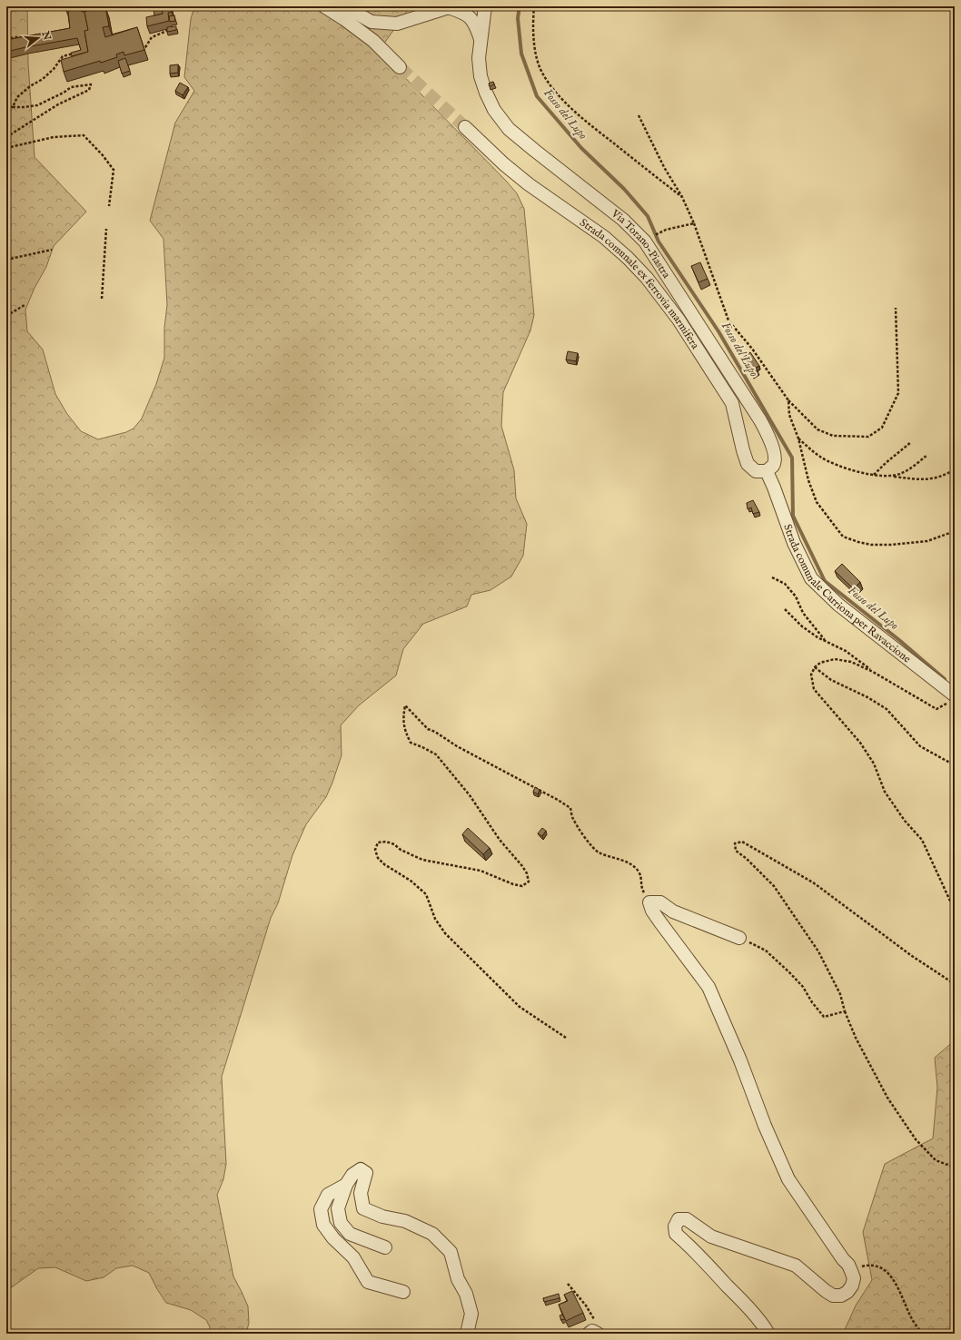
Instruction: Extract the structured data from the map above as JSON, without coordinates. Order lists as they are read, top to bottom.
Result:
{
  "streets": {
    "street": ["Via Torano-Piastra", "Strada comunale ex ferrovia marmifera", "Strada comunale Carriona per Ravaccione"]
  },
  "crossings": [
    ["Via Torano-Piastra", "Strada comunale ex ferrovia marmifera"],
    ["Via Torano-Piastra", "Strada comunale Carriona per Ravaccione"],
    ["Strada comunale ex ferrovia marmifera", "Strada comunale Carriona per Ravaccione"]
  ],
  "water": ["Fosso del Lupo"],
  "north": "right"
}
